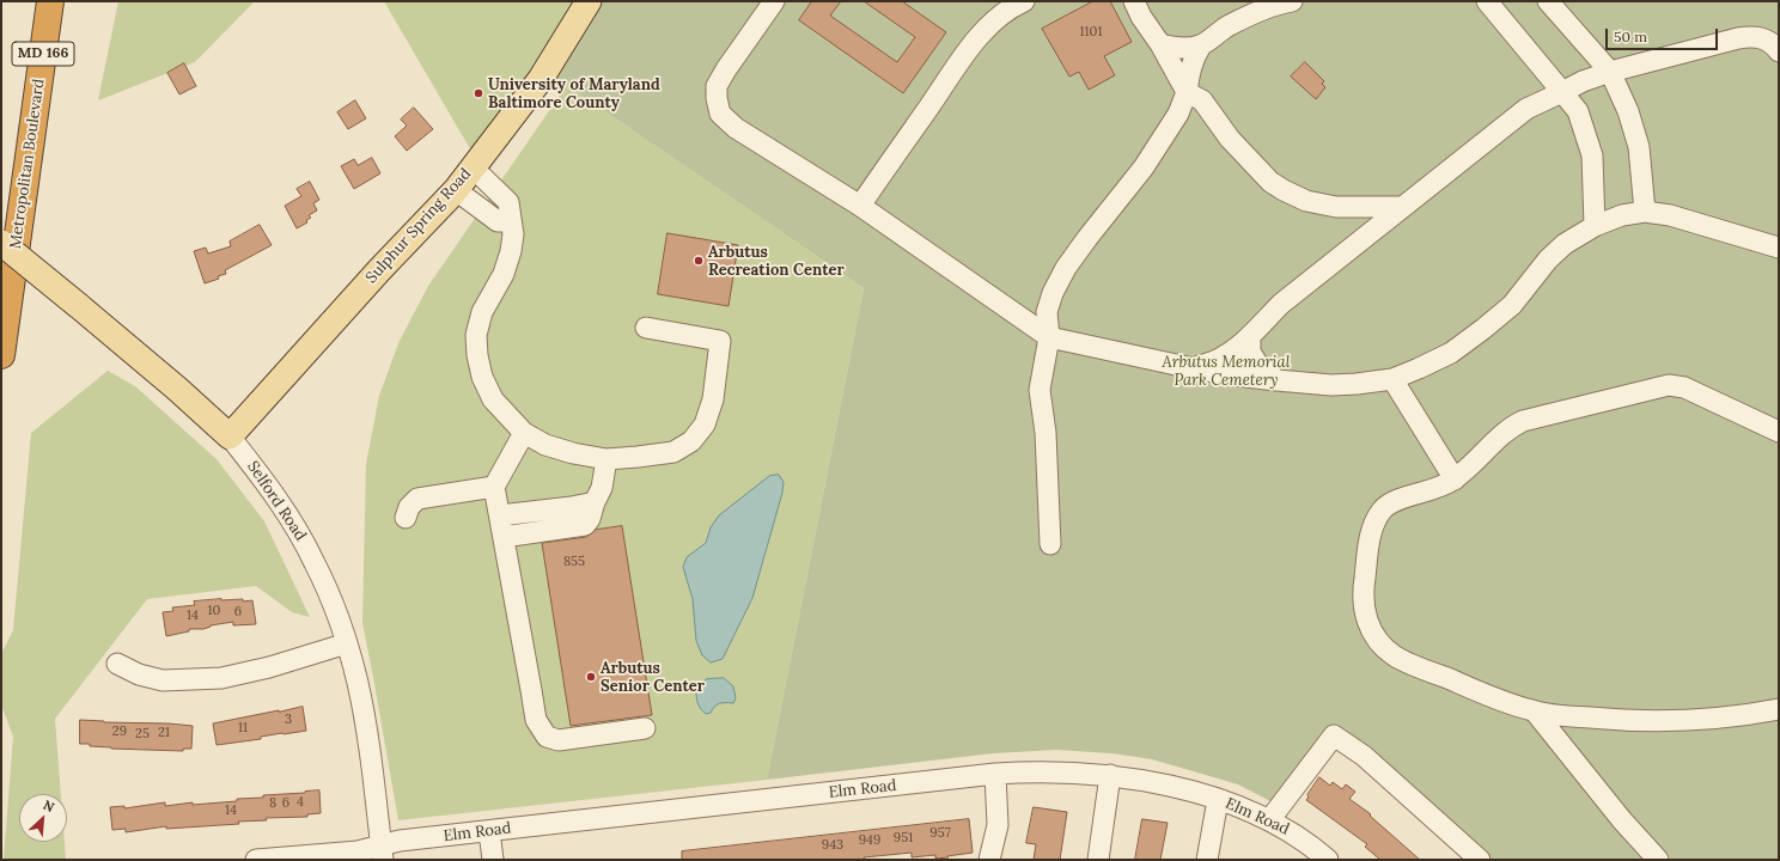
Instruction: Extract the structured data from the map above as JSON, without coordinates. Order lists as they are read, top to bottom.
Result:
{
  "streets": {
    "highway": ["MD 166", "Metropolitan Boulevard"],
    "main road": ["Sulphur Spring Road", "Selford Road"],
    "street": ["Elm Road"]
  },
  "crossings": [
    ["Sulphur Spring Road", "Selford Road"],
    ["Selford Road", "Elm Road"]
  ],
  "parks": ["Arbutus Memorial Park Cemetery"],
  "places": ["University of Maryland Baltimore County", "Arbutus Recreation Center", "Arbutus Senior Center"],
  "house_numbers": [
    "1101",
    "855",
    "10",
    "6",
    "14",
    "3",
    "11",
    "29",
    "21",
    "25",
    "4",
    "8",
    "6",
    "14",
    "957",
    "951",
    "949",
    "943"
  ],
  "scale_bar": "50 m",
  "north": "top right"
}
